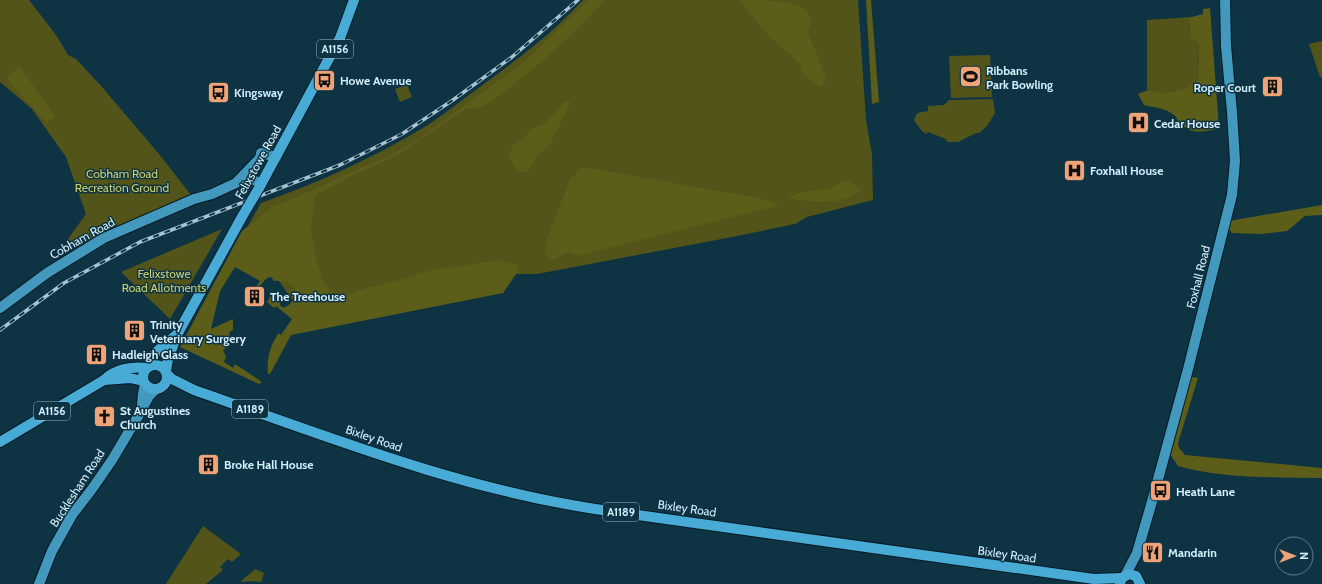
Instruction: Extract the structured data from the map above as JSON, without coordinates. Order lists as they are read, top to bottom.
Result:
{
  "streets": {
    "main road": [
      "A1156",
      "Felixstowe Road",
      "A1189",
      "Bixley Road"
    ],
    "street": ["Cobham Road", "Foxhall Road", "Bucklesham Road"]
  },
  "crossings": [
    ["A1156", "Felixstowe Road"],
    ["A1156", "Bixley Road"],
    ["A1156", "Bucklesham Road"],
    ["Felixstowe Road", "Cobham Road"],
    ["Felixstowe Road", "Bixley Road"],
    ["Felixstowe Road", "Bucklesham Road"],
    ["Foxhall Road", "Bixley Road"],
    ["Bixley Road", "Bucklesham Road"]
  ],
  "parks": ["Cobham Road Recreation Ground", "Felixstowe Road Allotments"],
  "places": {
    "sports": ["Ribbans Park Bowling"],
    "bus stop": ["Howe Avenue", "Kingsway", "Heath Lane"],
    "building": [
      "Roper Court",
      "The Treehouse",
      "Trinity Veterinary Surgery",
      "Hadleigh Glass",
      "Broke Hall House"
    ],
    "hospital": ["Cedar House", "Foxhall House"],
    "church": ["St Augustines Church"],
    "restaurant": ["Mandarin"]
  },
  "north": "right"
}
